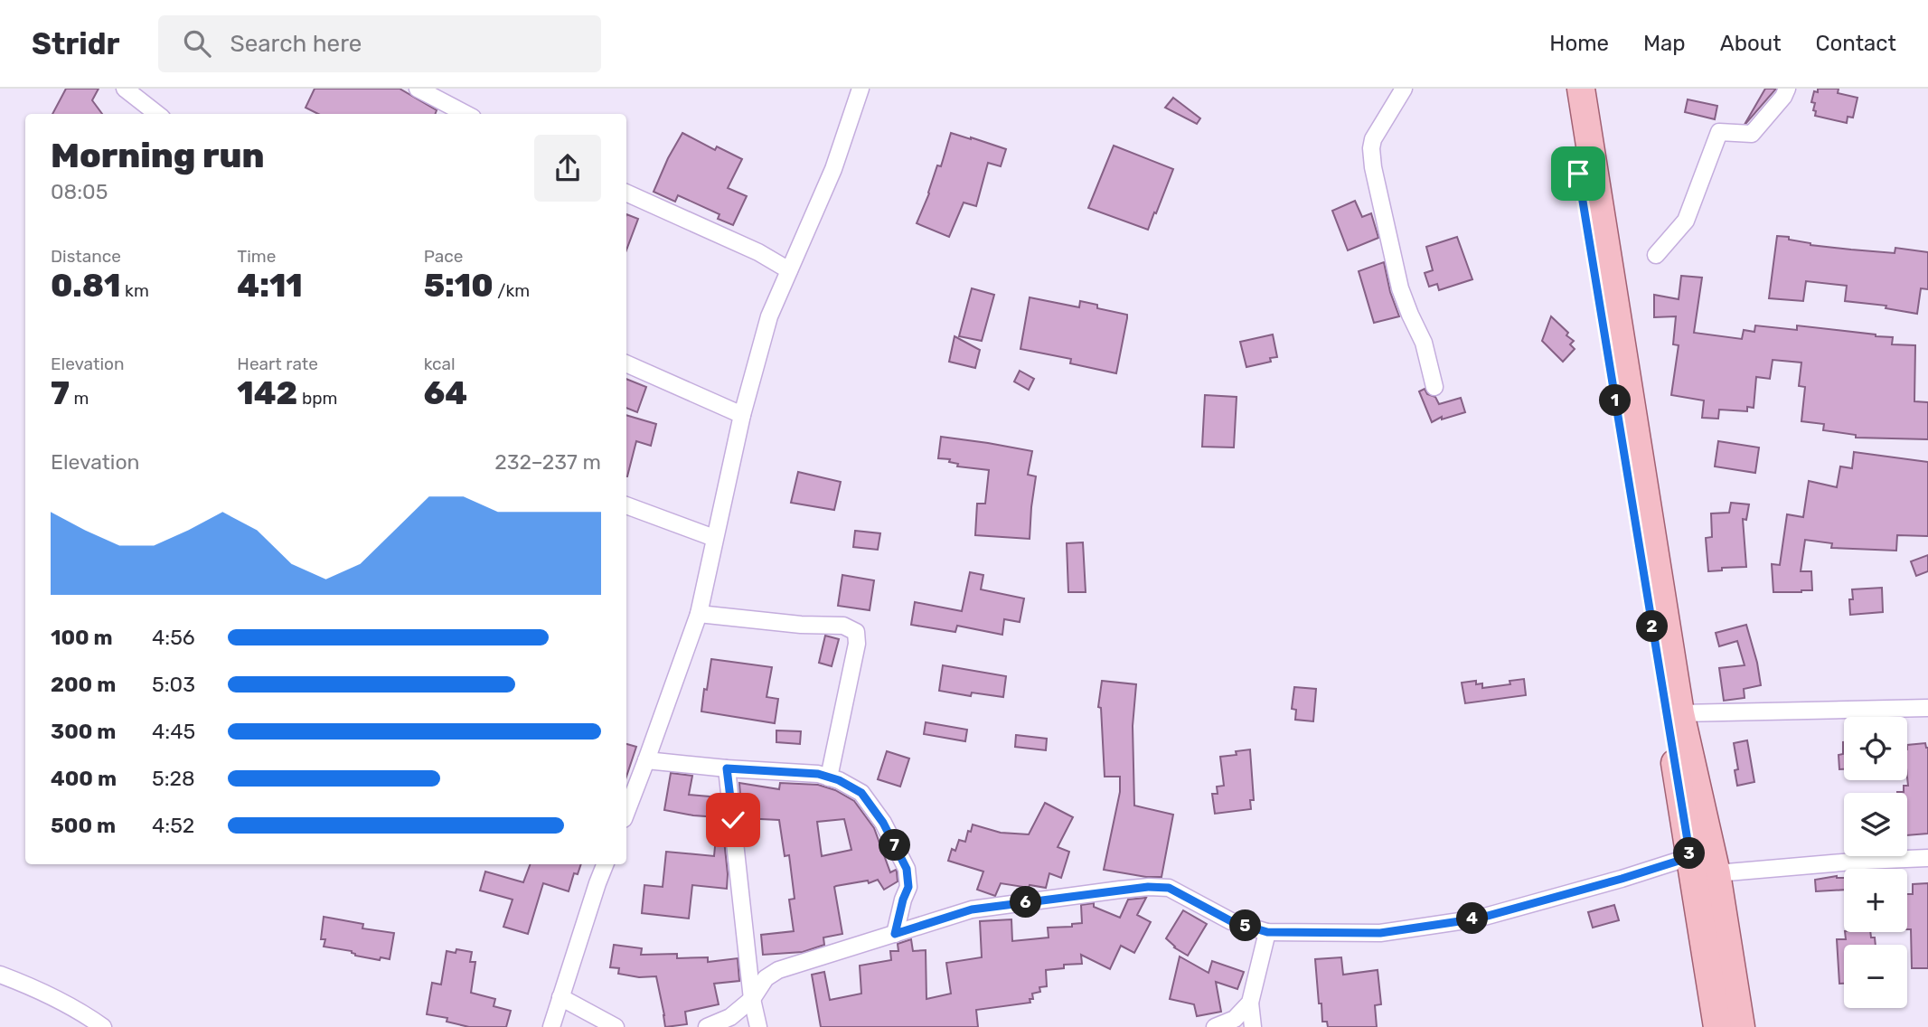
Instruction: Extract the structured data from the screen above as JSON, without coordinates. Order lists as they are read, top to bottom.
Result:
{
  "page": {
    "header": "Stridr",
    "search": "Search here",
    "nav": [
      "Home",
      "Map",
      "About",
      "Contact"
    ],
    "heading": ["Morning run", "08:05"],
    "stats": [
      ["Distance", "0.81 km"],
      ["Time", "4:11"],
      ["Pace", "5:10 /km"],
      ["Elevation", "7 m"],
      ["Heart rate", "142 bpm"],
      ["kcal", "64"]
    ],
    "pins": [
      "1",
      "2",
      "7",
      "3",
      "6",
      "4",
      "5"
    ],
    "chart": ["Elevation", "232–237 m"],
    "list": [
      {
        "name": "100 m",
        "note": "4:56"
      },
      {
        "name": "200 m",
        "note": "5:03"
      },
      {
        "name": "300 m",
        "note": "4:45"
      },
      {
        "name": "400 m",
        "note": "5:28"
      },
      {
        "name": "500 m",
        "note": "4:52"
      }
    ],
    "map_buttons": ["+", "−"]
  }
}
